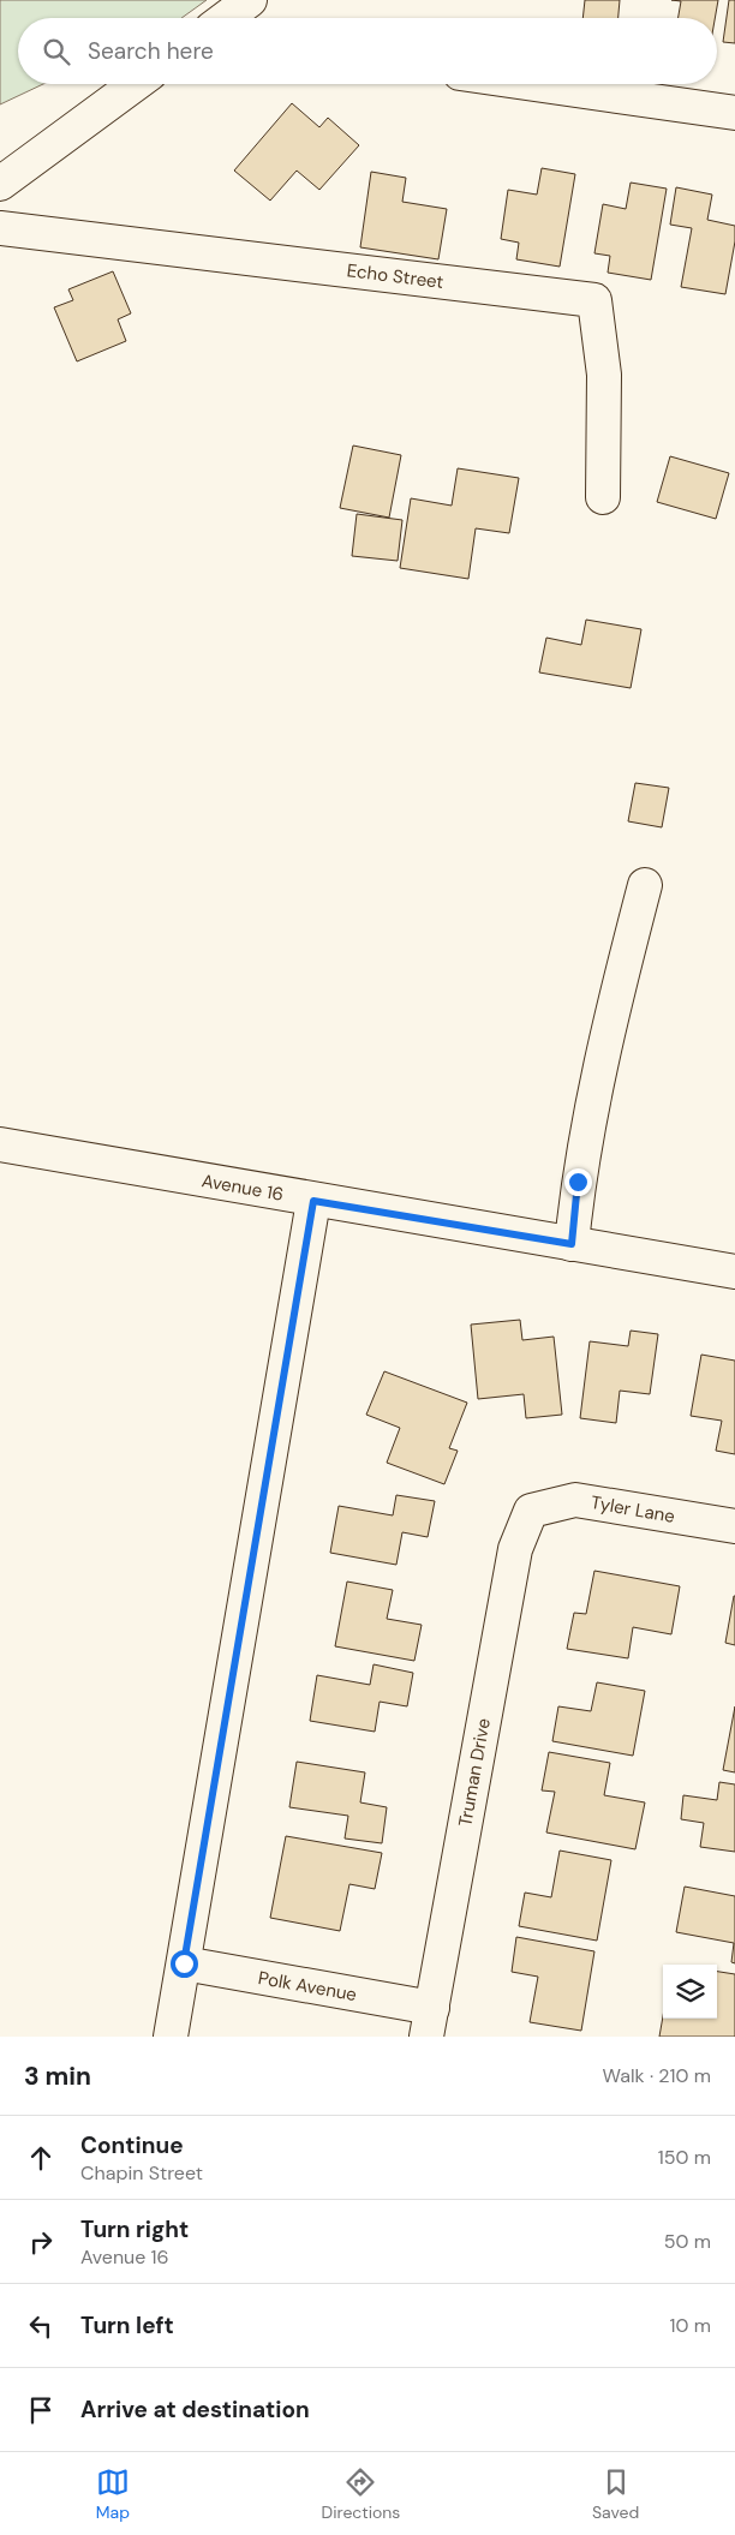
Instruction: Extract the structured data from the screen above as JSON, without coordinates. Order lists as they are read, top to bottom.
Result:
{
  "streets": {
    "street": [
      "Echo Street",
      "Avenue 16",
      "Tyler Lane",
      "Truman Drive",
      "Polk Avenue"
    ]
  },
  "crossings": [
    ["Tyler Lane", "Truman Drive"],
    ["Truman Drive", "Polk Avenue"]
  ],
  "page": {
    "search": "Search here",
    "heading": ["3 min", "Walk · 210 m"],
    "list": [
      ["Continue", "Chapin Street", "150 m"],
      ["Turn right", "Avenue 16", "50 m"],
      ["Turn left", "10 m"],
      "Arrive at destination"
    ],
    "nav": ["Map", "Directions", "Saved"]
  }
}
